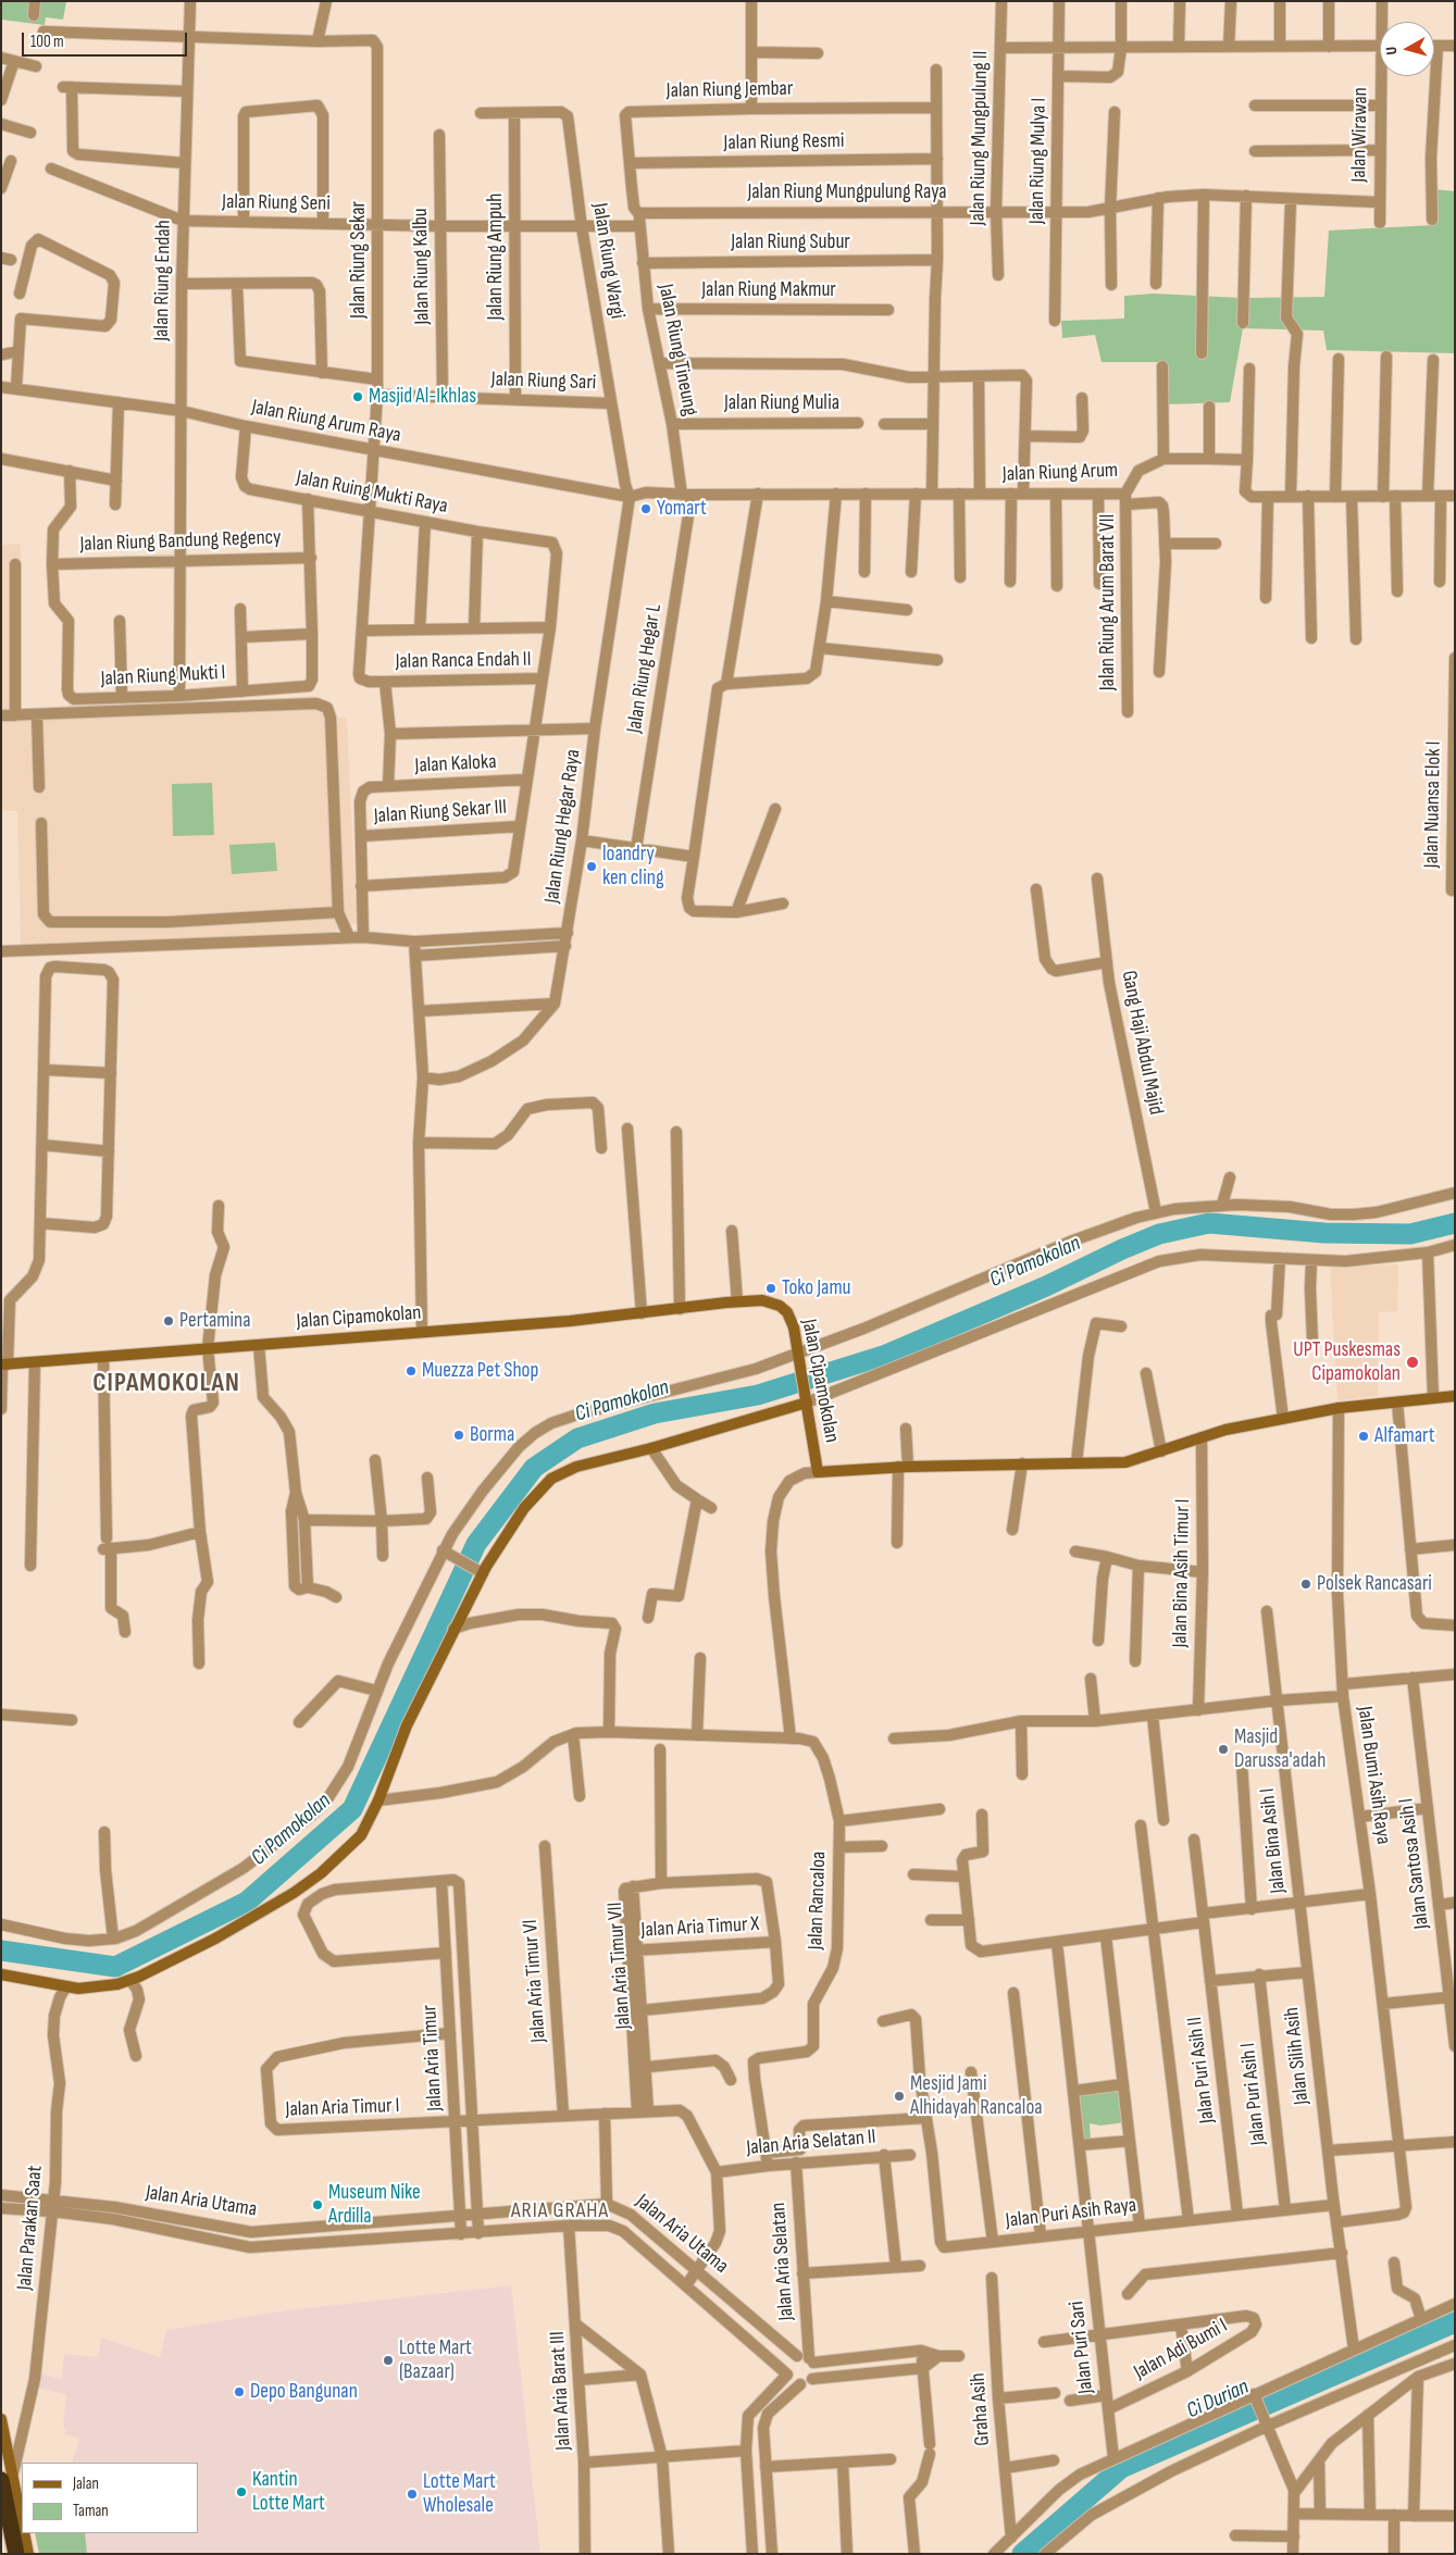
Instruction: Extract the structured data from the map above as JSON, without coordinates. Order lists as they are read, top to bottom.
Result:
{
  "streets": {
    "street": [
      "Jalan Riung Jembar",
      "Jalan Wirawan",
      "Jalan Riung Mungpulung II",
      "Jalan Riung Resmi",
      "Jalan Riung Mulya I",
      "Jalan Riung Mungpulung Raya",
      "Jalan Riung Seni",
      "Jalan Riung Subur",
      "Jalan Riung Ampuh",
      "Jalan Riung Sekar",
      "Jalan Riung Wargi",
      "Jalan Riung Kalbu",
      "Jalan Riung Endah",
      "Jalan Riung Makmur",
      "Jalan Riung Tineung",
      "Jalan Riung Sari",
      "Jalan Riung Mulia",
      "Jalan Riung Arum Raya",
      "Jalan Riung Arum",
      "Jalan Ruing Mukti Raya",
      "Jalan Riung Bandung Regency",
      "Jalan Riung Arum Barat VII",
      "Jalan Ranca Endah II",
      "Jalan Riung Hegar L",
      "Jalan Riung Mukti I",
      "Jalan Kaloka",
      "Jalan Nuansa Elok I",
      "Jalan Riung Sekar III",
      "Jalan Riung Hegar Raya",
      "Gang Haji Abdul Majid",
      "Jalan Cipamokolan",
      "Jalan Bina Asih Timur I",
      "Jalan Bumi Asih Raya",
      "Jalan Bina Asih I",
      "Jalan Santosa Asih I",
      "Jalan Rancaloa",
      "Jalan Aria Timur X",
      "Jalan Aria Timur VII",
      "Jalan Aria Timur VI",
      "Jalan Silih Asih",
      "Jalan Aria Timur",
      "Jalan Puri Asih II",
      "Jalan Puri Asih I",
      "Jalan Aria Timur I",
      "Jalan Aria Selatan II",
      "Jalan Aria Utama",
      "Jalan Puri Asih Raya",
      "Jalan Parakan Saat",
      "Jalan Aria Selatan",
      "Jalan Puri Sari",
      "Jalan Adi Bumi I",
      "Jalan Aria Barat III",
      "Graha Asih"
    ]
  },
  "crossings": [
    ["Jalan Riung Jembar", "Jalan Riung Resmi"],
    ["Jalan Riung Jembar", "Jalan Riung Mungpulung Raya"],
    ["Jalan Riung Jembar", "Jalan Riung Tineung"],
    ["Jalan Wirawan", "Jalan Riung Mungpulung Raya"],
    ["Jalan Riung Mungpulung II", "Jalan Riung Mungpulung Raya"],
    ["Jalan Riung Mulya I", "Jalan Riung Mungpulung Raya"],
    ["Jalan Riung Mungpulung Raya", "Jalan Riung Tineung"],
    ["Jalan Riung Seni", "Jalan Riung Ampuh"],
    ["Jalan Riung Seni", "Jalan Riung Sekar"],
    ["Jalan Riung Seni", "Jalan Riung Wargi"],
    ["Jalan Riung Seni", "Jalan Riung Kalbu"],
    ["Jalan Riung Seni", "Jalan Riung Endah"],
    ["Jalan Riung Seni", "Jalan Riung Tineung"],
    ["Jalan Riung Subur", "Jalan Riung Tineung"],
    ["Jalan Riung Ampuh", "Jalan Riung Wargi"],
    ["Jalan Riung Ampuh", "Jalan Riung Sari"],
    ["Jalan Riung Sekar", "Jalan Riung Endah"],
    ["Jalan Riung Sekar", "Jalan Riung Sari"],
    ["Jalan Riung Sekar", "Jalan Riung Arum Raya"],
    ["Jalan Riung Sekar", "Jalan Ruing Mukti Raya"],
    ["Jalan Riung Sekar", "Jalan Ranca Endah II"],
    ["Jalan Riung Wargi", "Jalan Riung Sari"],
    ["Jalan Riung Wargi", "Jalan Riung Arum Raya"],
    ["Jalan Riung Wargi", "Jalan Riung Arum"],
    ["Jalan Riung Wargi", "Jalan Riung Hegar Raya"],
    ["Jalan Riung Kalbu", "Jalan Riung Sari"],
    ["Jalan Riung Endah", "Jalan Riung Arum Raya"],
    ["Jalan Riung Endah", "Jalan Riung Bandung Regency"],
    ["Jalan Riung Endah", "Jalan Riung Mukti I"],
    ["Jalan Riung Makmur", "Jalan Riung Tineung"],
    ["Jalan Riung Tineung", "Jalan Riung Mulia"],
    ["Jalan Riung Tineung", "Jalan Riung Arum"],
    ["Jalan Riung Tineung", "Jalan Riung Hegar L"],
    ["Jalan Riung Arum Raya", "Jalan Riung Arum"],
    ["Jalan Riung Arum Raya", "Jalan Ruing Mukti Raya"],
    ["Jalan Riung Arum Raya", "Jalan Riung Hegar Raya"],
    ["Jalan Riung Arum", "Jalan Riung Arum Barat VII"],
    ["Jalan Riung Arum", "Jalan Riung Hegar L"],
    ["Jalan Riung Arum", "Jalan Riung Hegar Raya"],
    ["Jalan Ruing Mukti Raya", "Jalan Riung Mukti I"],
    ["Jalan Riung Bandung Regency", "Jalan Riung Mukti I"],
    ["Jalan Kaloka", "Jalan Riung Sekar III"],
    ["Jalan Cipamokolan", "Jalan Bina Asih Timur I"],
    ["Jalan Cipamokolan", "Jalan Bumi Asih Raya"],
    ["Jalan Bumi Asih Raya", "Jalan Silih Asih"],
    ["Jalan Bina Asih I", "Jalan Silih Asih"],
    ["Jalan Rancaloa", "Jalan Aria Selatan II"],
    ["Jalan Aria Timur X", "Jalan Aria Timur VII"],
    ["Jalan Silih Asih", "Jalan Puri Asih Raya"],
    ["Jalan Aria Timur", "Jalan Aria Timur I"],
    ["Jalan Aria Timur", "Jalan Aria Utama"],
    ["Jalan Puri Asih II", "Jalan Puri Asih Raya"],
    ["Jalan Puri Asih I", "Jalan Puri Asih Raya"],
    ["Jalan Aria Selatan II", "Jalan Aria Selatan"],
    ["Jalan Aria Utama", "Jalan Parakan Saat"],
    ["Jalan Aria Utama", "Jalan Aria Selatan"],
    ["Jalan Aria Utama", "Jalan Aria Barat III"],
    ["Jalan Puri Asih Raya", "Jalan Puri Sari"],
    ["Jalan Puri Sari", "Jalan Adi Bumi I"]
  ],
  "districts": ["CIPAMOKOLAN", "ARIA GRAHA"],
  "water": ["Ci Pamokolan", "Ci Durian"],
  "places": [
    "Masjid Al-Ikhlas",
    "Yomart",
    "loandry ken cling",
    "Toko Jamu",
    "Pertamina",
    "UPT Puskesmas Cipamokolan",
    "Muezza Pet Shop",
    "Borma",
    "Alfamart",
    "Polsek Rancasari",
    "Masjid Darussa'adah",
    "Mesjid Jami Alhidayah Rancaloa",
    "Museum Nike Ardilla",
    "Lotte Mart (Bazaar)",
    "Depo Bangunan",
    "Kantin Lotte Mart",
    "Lotte Mart Wholesale"
  ],
  "legend": ["Jalan", "Taman"],
  "scale_bar": "100 m",
  "north": "left"
}
